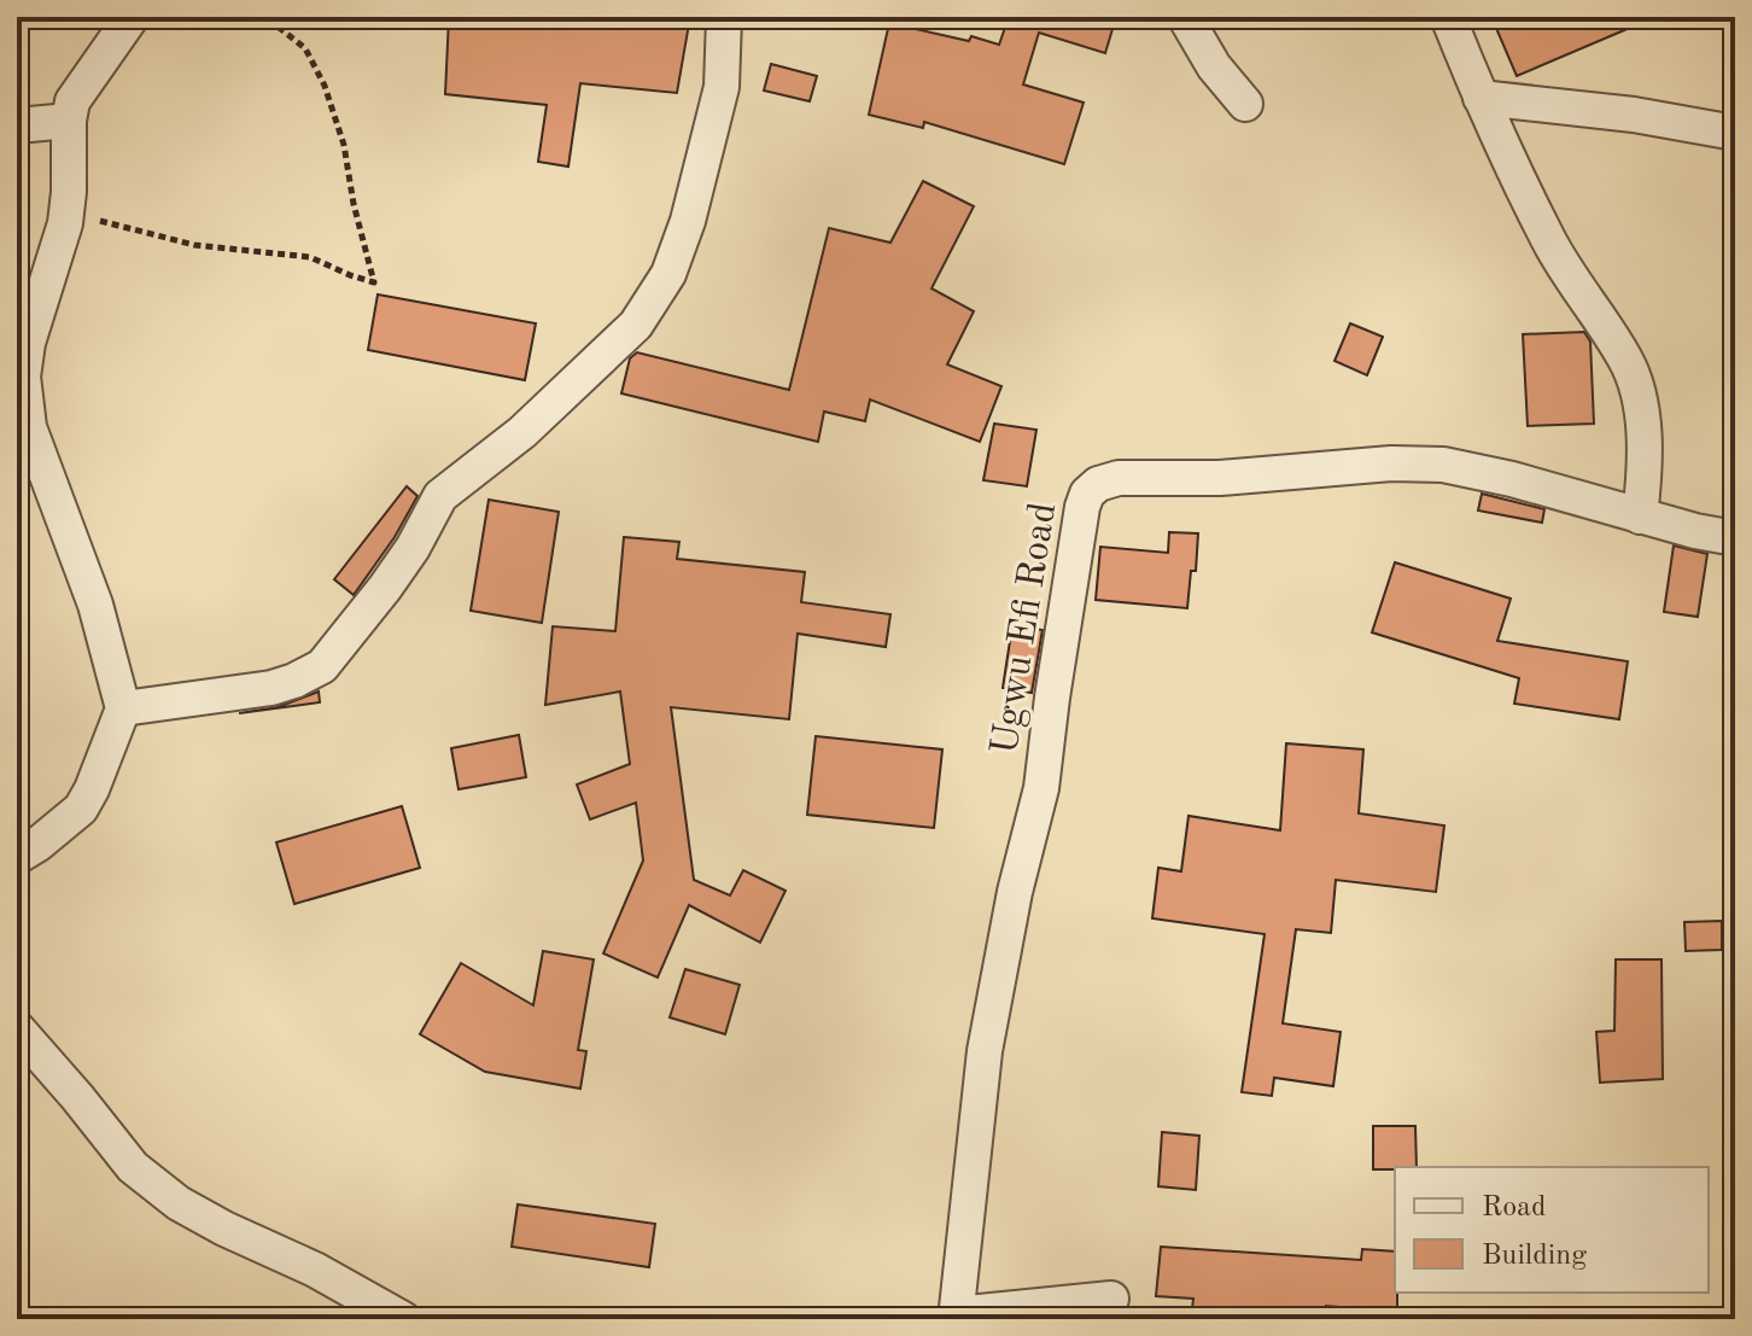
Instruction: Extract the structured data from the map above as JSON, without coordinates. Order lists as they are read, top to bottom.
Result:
{
  "streets": {
    "street": ["Ugwu Efi Road"]
  },
  "legend": ["Road", "Building"]
}
